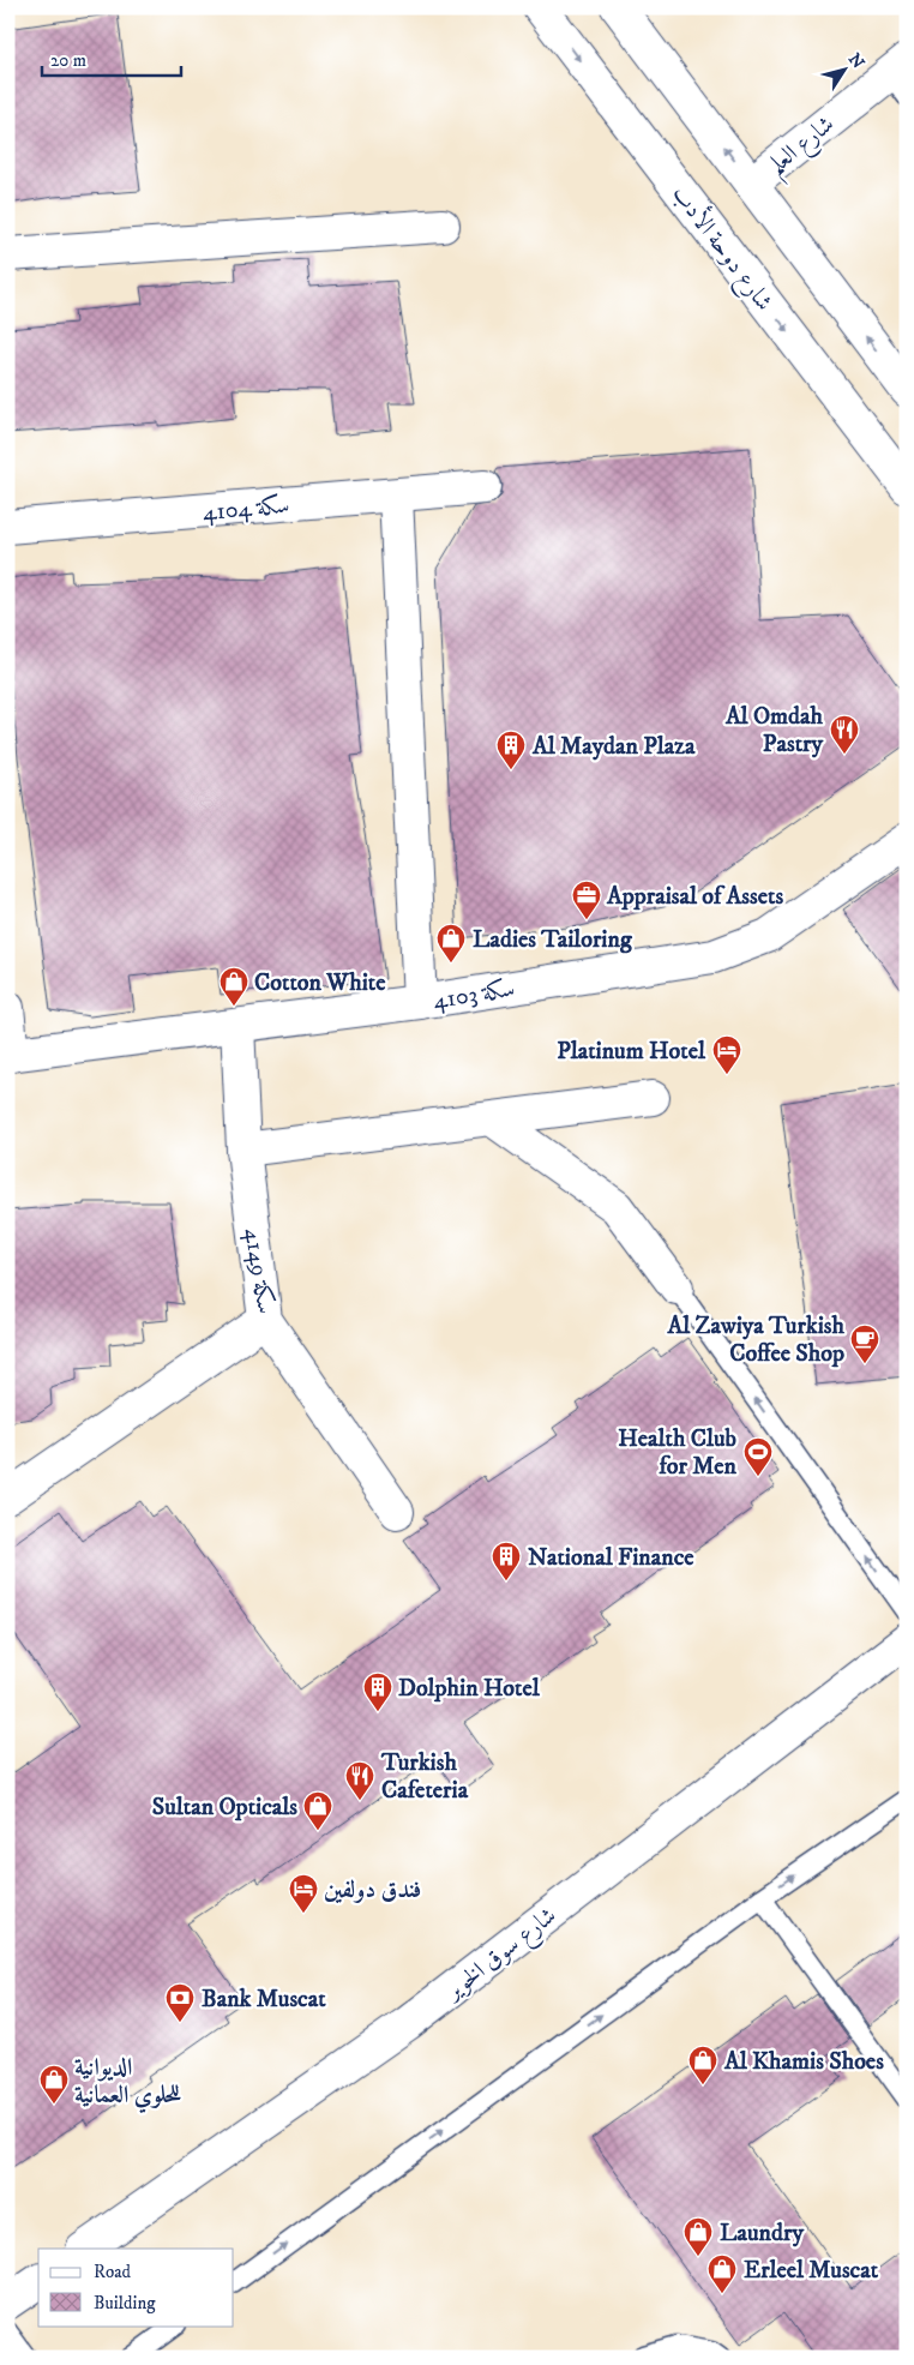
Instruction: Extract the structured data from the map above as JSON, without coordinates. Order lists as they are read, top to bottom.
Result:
{
  "streets": {
    "street": [
      "شارع العلم",
      "شارع دوحة الأدب",
      "سكة 4104",
      "سكة 4103",
      "سكة 4149",
      "شارع سوق الخوير"
    ]
  },
  "crossings": [
    ["سكة 4103", "سكة 4149"]
  ],
  "places": {
    "restaurant": ["Al Omdah Pastry", "Turkish Cafeteria"],
    "building": ["Al Maydan Plaza", "National Finance", "Dolphin Hotel"],
    "office": ["Appraisal of Assets"],
    "shop": [
      "Ladies Tailoring",
      "Cotton White",
      "Sultan Opticals",
      "Al Khamis Shoes",
      "الديوانية للحلوي العمانية",
      "Laundry",
      "Erleel Muscat"
    ],
    "hotel": ["Platinum Hotel", "فندق دولفين"],
    "cafe": ["Al Zawiya Turkish Coffee Shop"],
    "sports": ["Health Club for Men"],
    "bank": ["Bank Muscat"]
  },
  "legend": ["Road", "Building"],
  "scale_bar": "20 m",
  "north": "top right"
}
